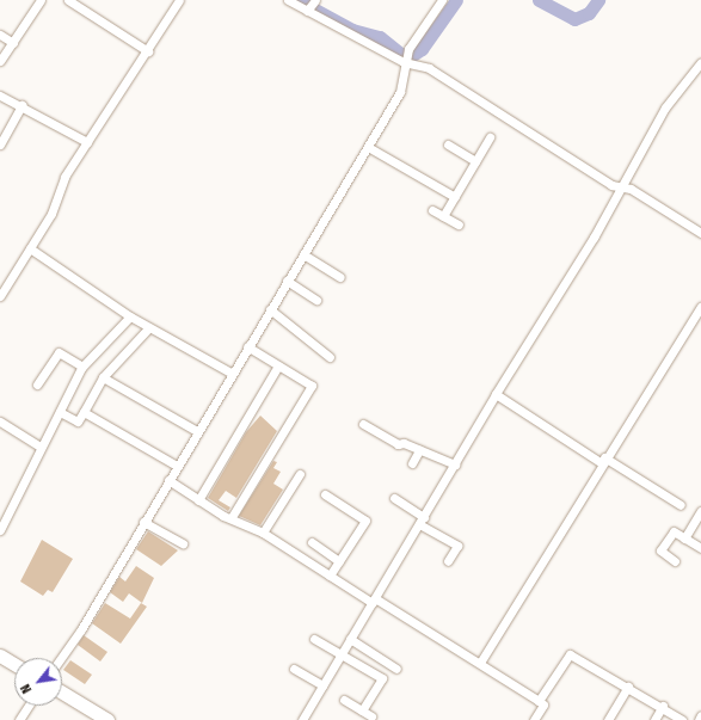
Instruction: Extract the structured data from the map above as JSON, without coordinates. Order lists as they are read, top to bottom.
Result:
{
  "north": "bottom left"
}
